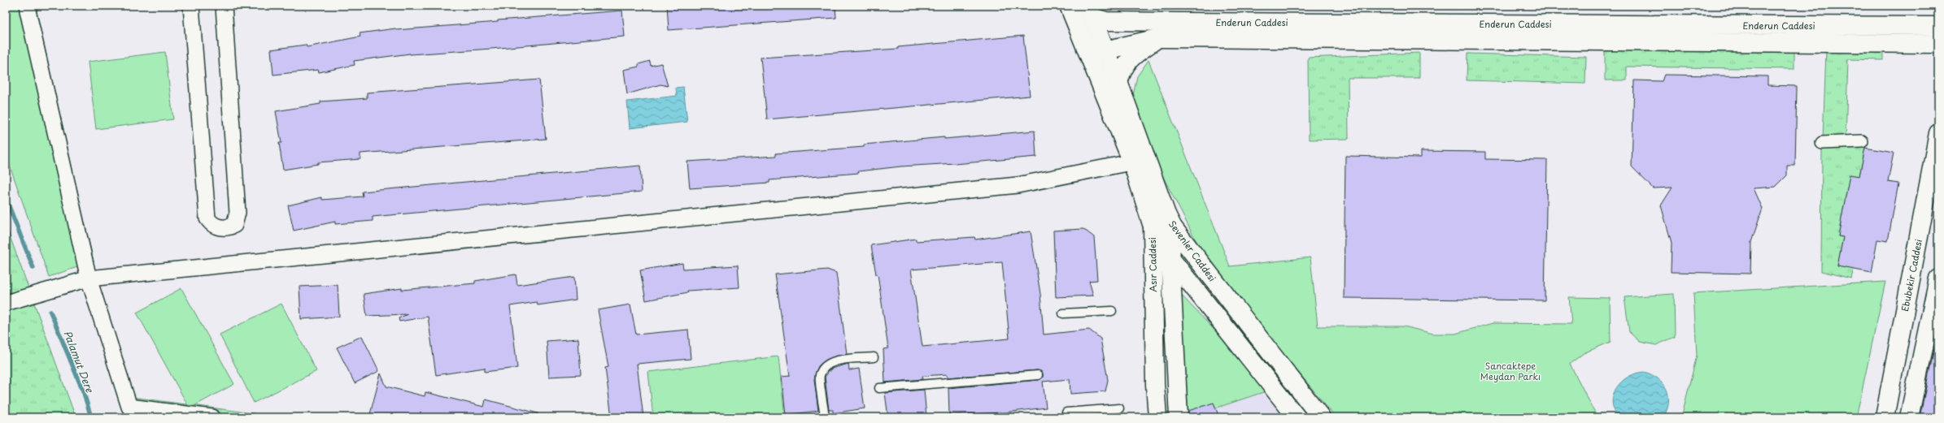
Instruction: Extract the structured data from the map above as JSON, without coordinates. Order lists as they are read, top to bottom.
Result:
{
  "streets": {
    "street": [
      "Enderun Caddesi",
      "Sevenler Caddesi",
      "Asır Caddesi",
      "Ebubekir Caddesi"
    ]
  },
  "crossings": [
    ["Enderun Caddesi", "Sevenler Caddesi"],
    ["Sevenler Caddesi", "Asır Caddesi"]
  ],
  "water": ["Palamut Dere"],
  "parks": ["Sancaktepe Meydan Parkı"]
}
